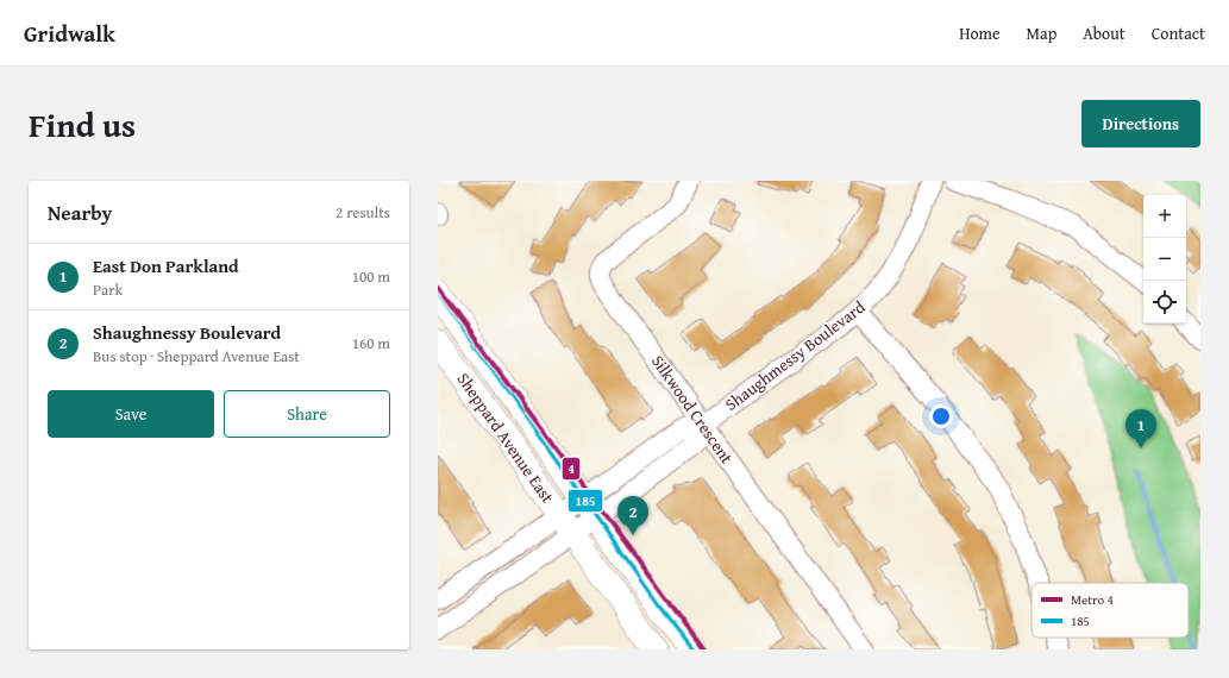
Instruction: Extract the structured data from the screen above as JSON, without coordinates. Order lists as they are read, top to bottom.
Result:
{
  "streets": {
    "main road": ["Sheppard Avenue East"],
    "street": ["Shaughmessy Boulevard", "Silkwood Crescent"]
  },
  "crossings": [
    ["Shaughmessy Boulevard", "Silkwood Crescent"]
  ],
  "lines": ["metro line 4", "transit line 185"],
  "legend": ["Metro 4", "185"],
  "page": {
    "header": "Gridwalk",
    "nav": [
      "Home",
      "Map",
      "About",
      "Contact"
    ],
    "title": "Find us",
    "buttons": [
      "Directions",
      ["Save", "Share"]
    ],
    "heading": ["Nearby", "2 results"],
    "map_buttons": ["+", "−"],
    "list": [
      {
        "mark": "1",
        "name": "East Don Parkland",
        "note": "Park",
        "value": "100 m"
      },
      {
        "mark": "2",
        "name": "Shaughnessy Boulevard",
        "note": "Bus stop · Sheppard Avenue East",
        "value": "160 m"
      }
    ],
    "pins": ["1", "2"]
  }
}
